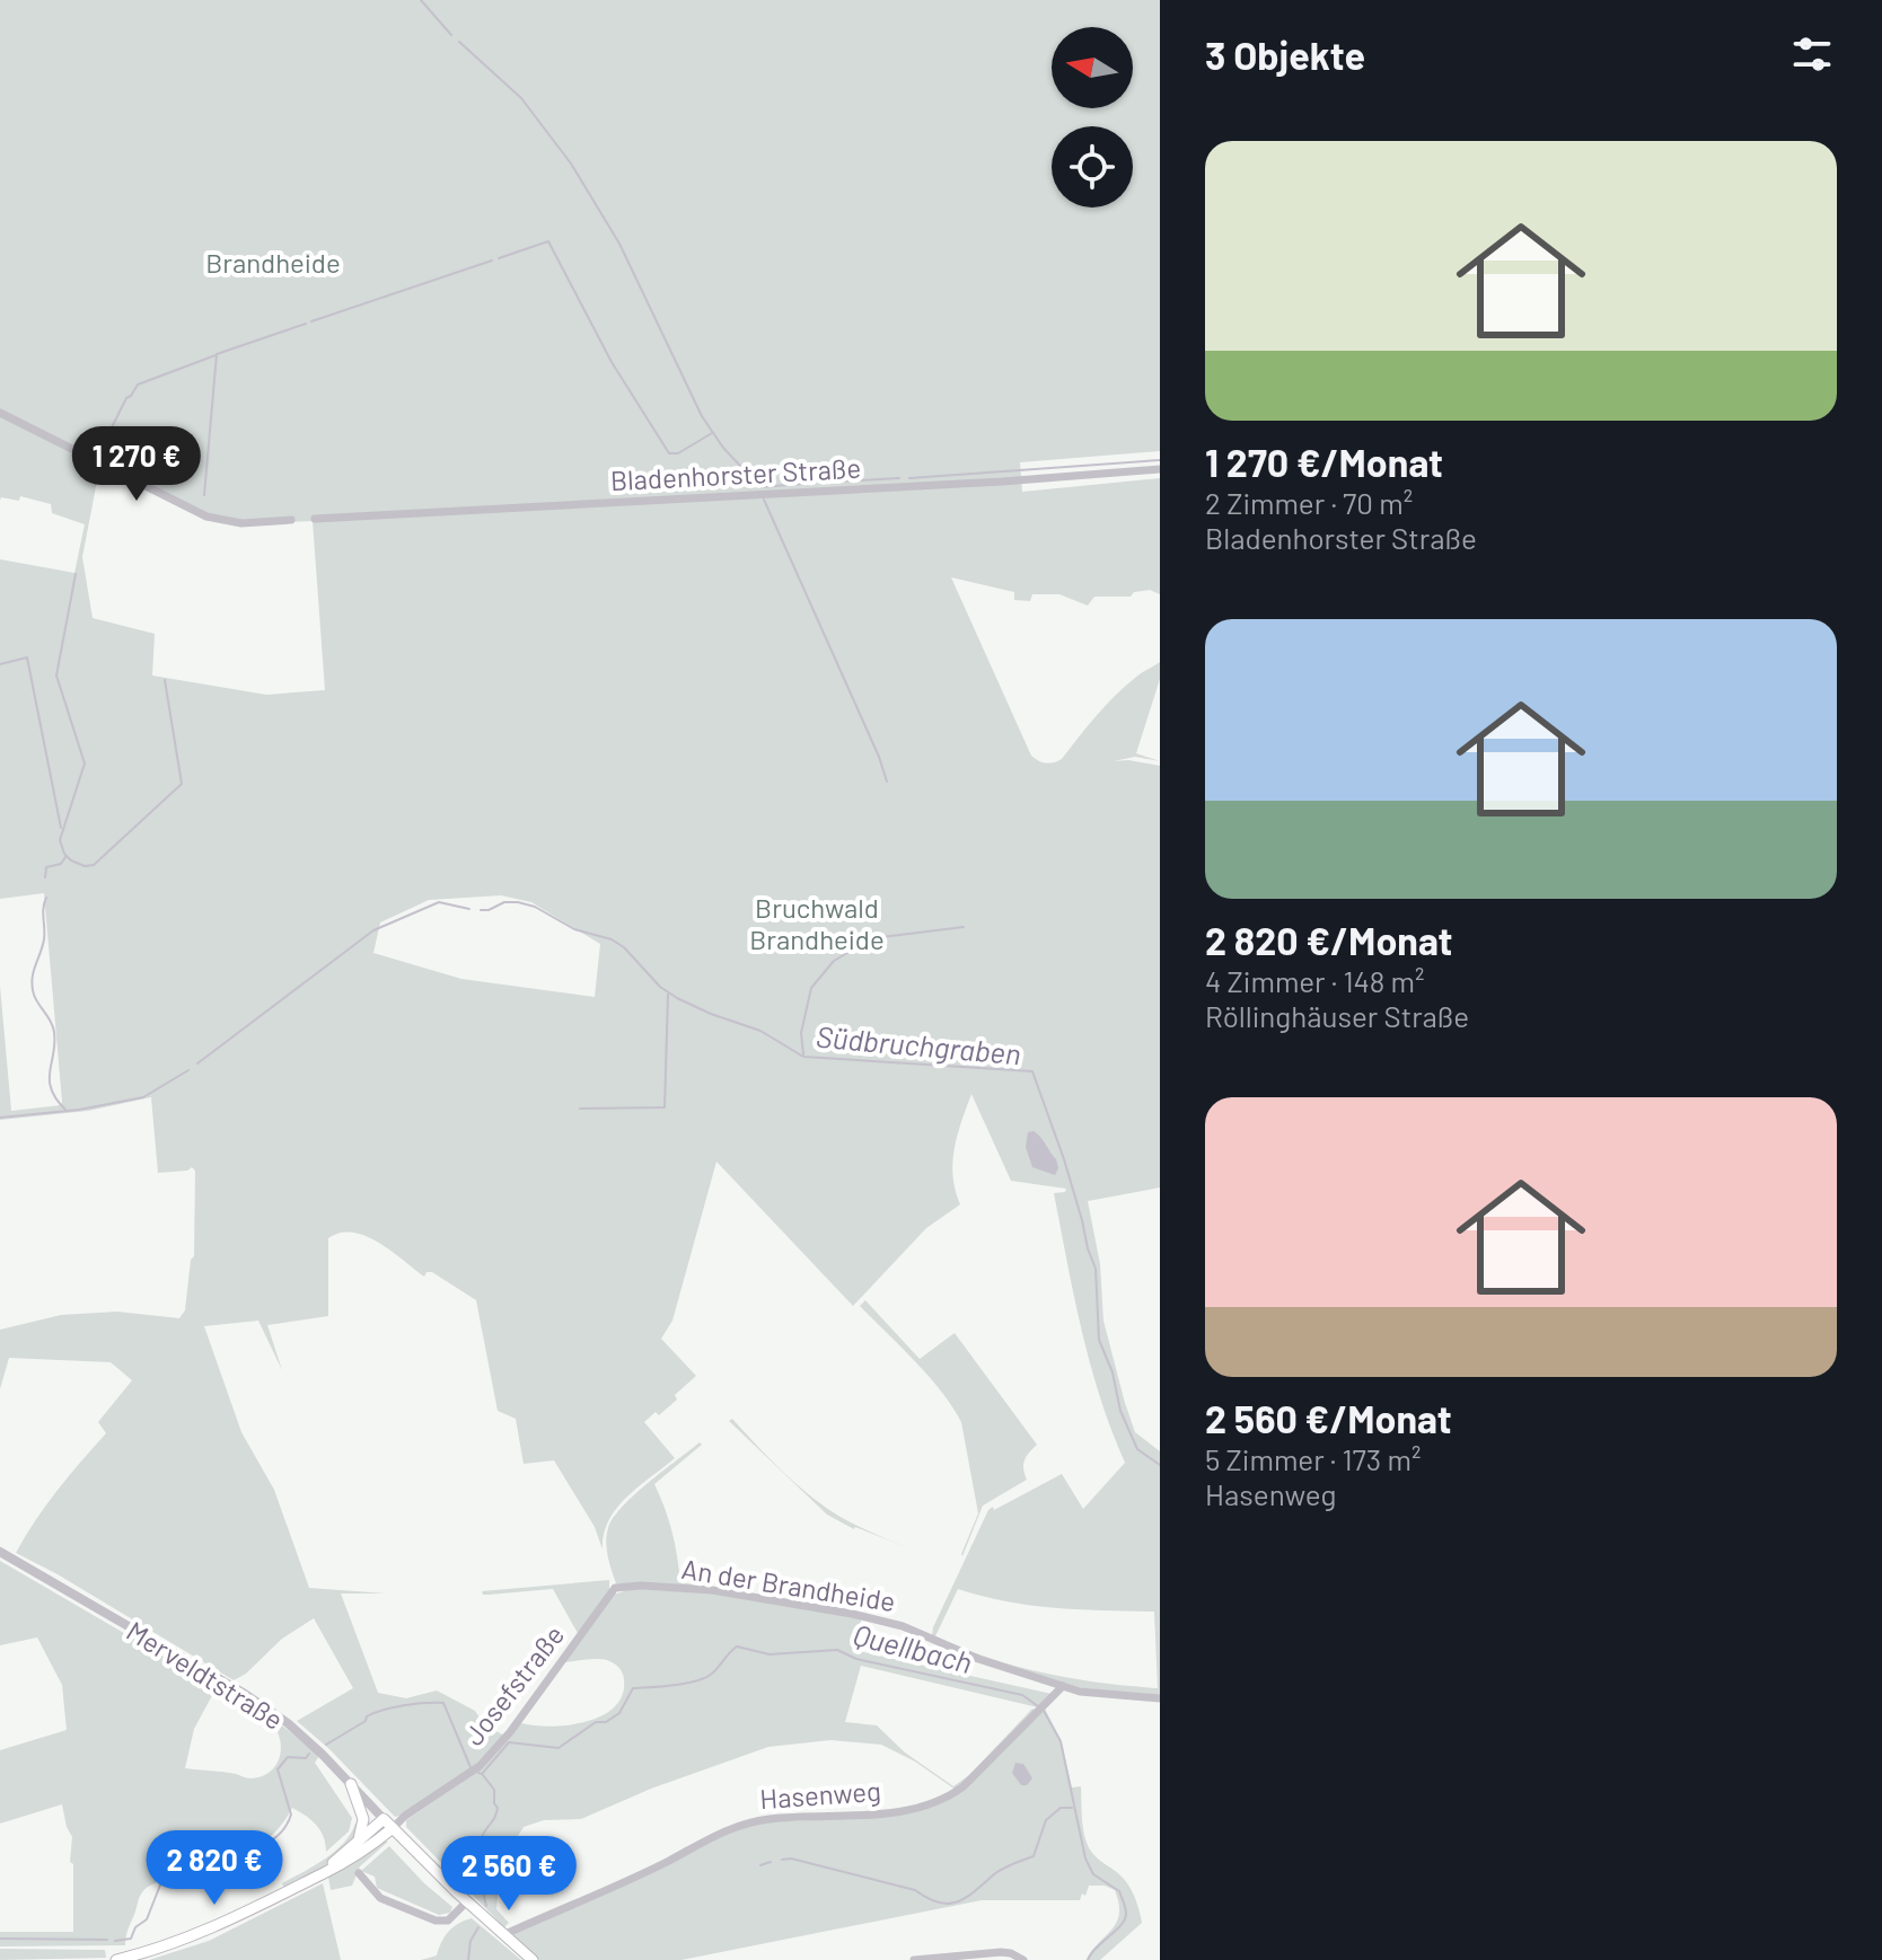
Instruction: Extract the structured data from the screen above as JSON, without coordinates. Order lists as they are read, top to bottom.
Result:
{
  "streets": {
    "main road": ["Merveldtstraße"],
    "street": [
      "Bladenhorster Straße",
      "An der Brandheide",
      "Josefstraße",
      "Hasenweg"
    ]
  },
  "crossings": [
    ["An der Brandheide", "Josefstraße"],
    ["An der Brandheide", "Hasenweg"],
    ["Merveldtstraße", "Josefstraße"],
    ["Merveldtstraße", "Hasenweg"]
  ],
  "water": ["Südbruchgraben", "Quellbach"],
  "parks": ["Brandheide", "Bruchwald Brandheide"],
  "north": "left",
  "page": {
    "heading": "3 Objekte",
    "list": [
      {
        "name": "1 270 €/Monat",
        "note": "2 Zimmer · 70 m² · Bladenhorster Straße"
      },
      {
        "name": "2 820 €/Monat",
        "note": "4 Zimmer · 148 m² · Röllinghäuser Straße"
      },
      {
        "name": "2 560 €/Monat",
        "note": "5 Zimmer · 173 m² · Hasenweg"
      }
    ],
    "price": ["1 270 €", "2 820 €", "2 560 €"]
  }
}
